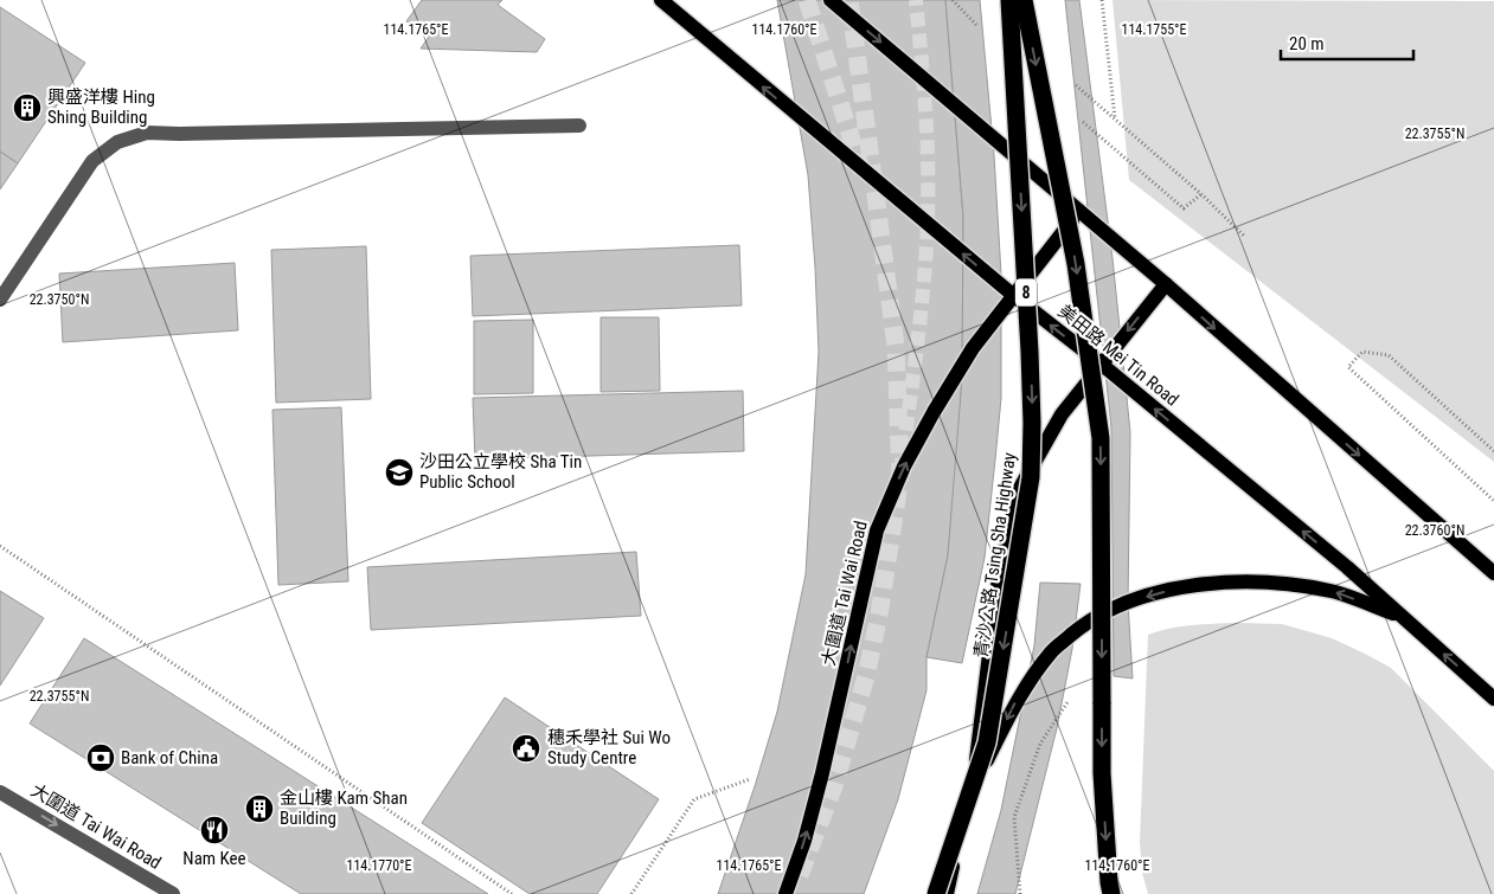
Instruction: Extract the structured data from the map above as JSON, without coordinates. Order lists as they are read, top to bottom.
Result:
{
  "streets": {
    "highway": ["8", "青沙公路 Tsing Sha Highway"],
    "main road": ["美田路 Mei Tin Road", "大圍道 Tai Wai Road"]
  },
  "crossings": [
    ["美田路 Mei Tin Road", "大圍道 Tai Wai Road"]
  ],
  "places": {
    "building": ["興盛洋樓 Hing Shing Building", "金山樓 Kam Shan Building"],
    "school or university": ["沙田公立學校 Sha Tin Public School"],
    "public building": ["穗禾學社 Sui Wo Study Centre"],
    "bank": ["Bank of China"],
    "restaurant": ["Nam Kee"]
  },
  "scale_bar": "20 m",
  "coordinates": [
    "114.1765°E",
    "114.1760°E",
    "114.1755°E",
    "22.3755°N",
    "22.3750°N",
    "22.3760°N",
    "114.1770°E"
  ]
}
